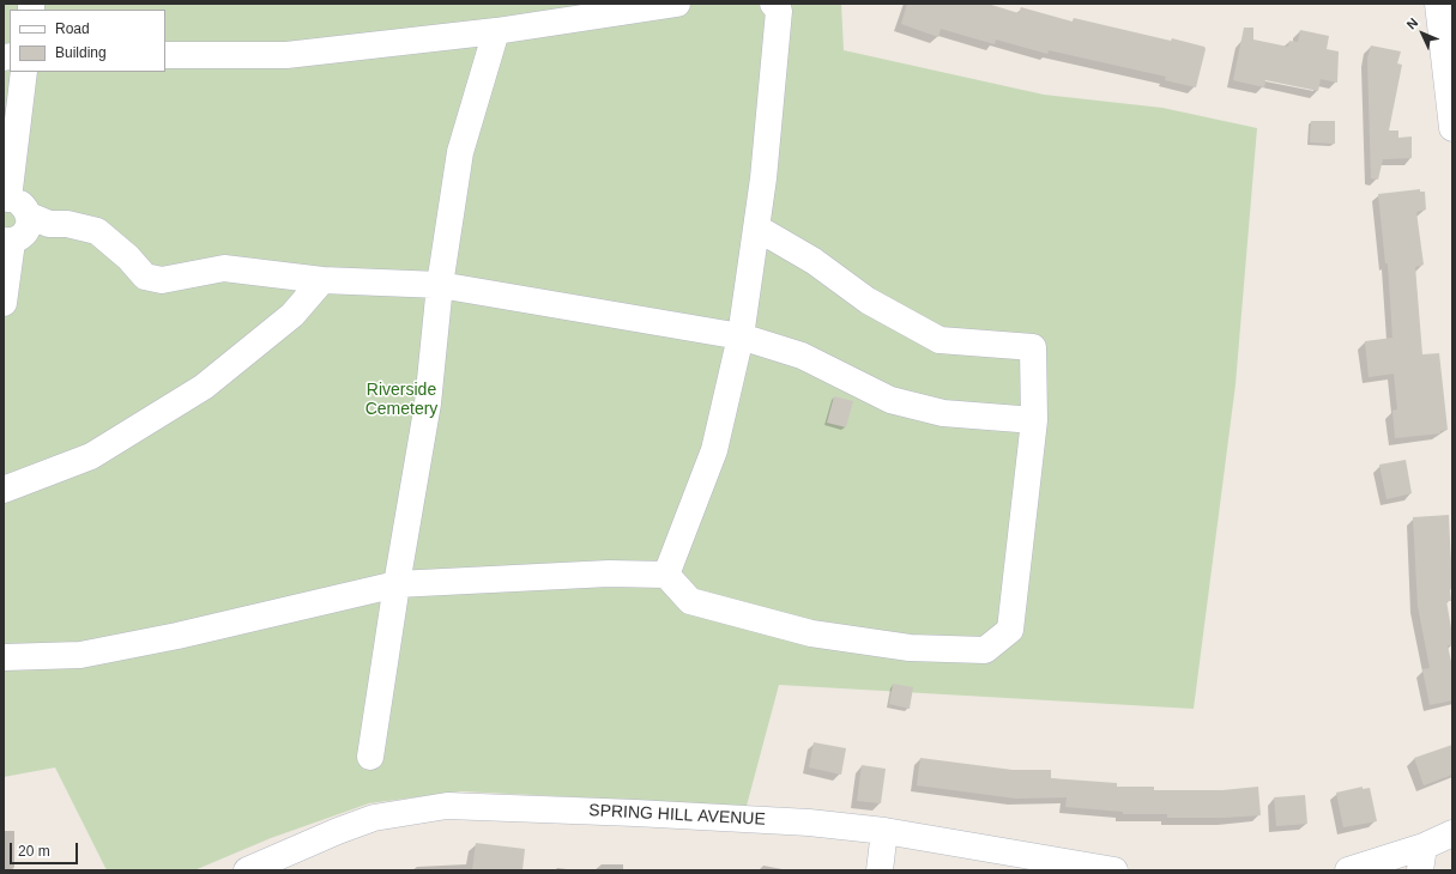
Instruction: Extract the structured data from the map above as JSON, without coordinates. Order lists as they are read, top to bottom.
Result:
{
  "streets": {
    "street": ["SPRING HILL AVENUE"]
  },
  "parks": ["Riverside Cemetery"],
  "legend": ["Road", "Building"],
  "scale_bar": "20 m",
  "north": "top left"
}
